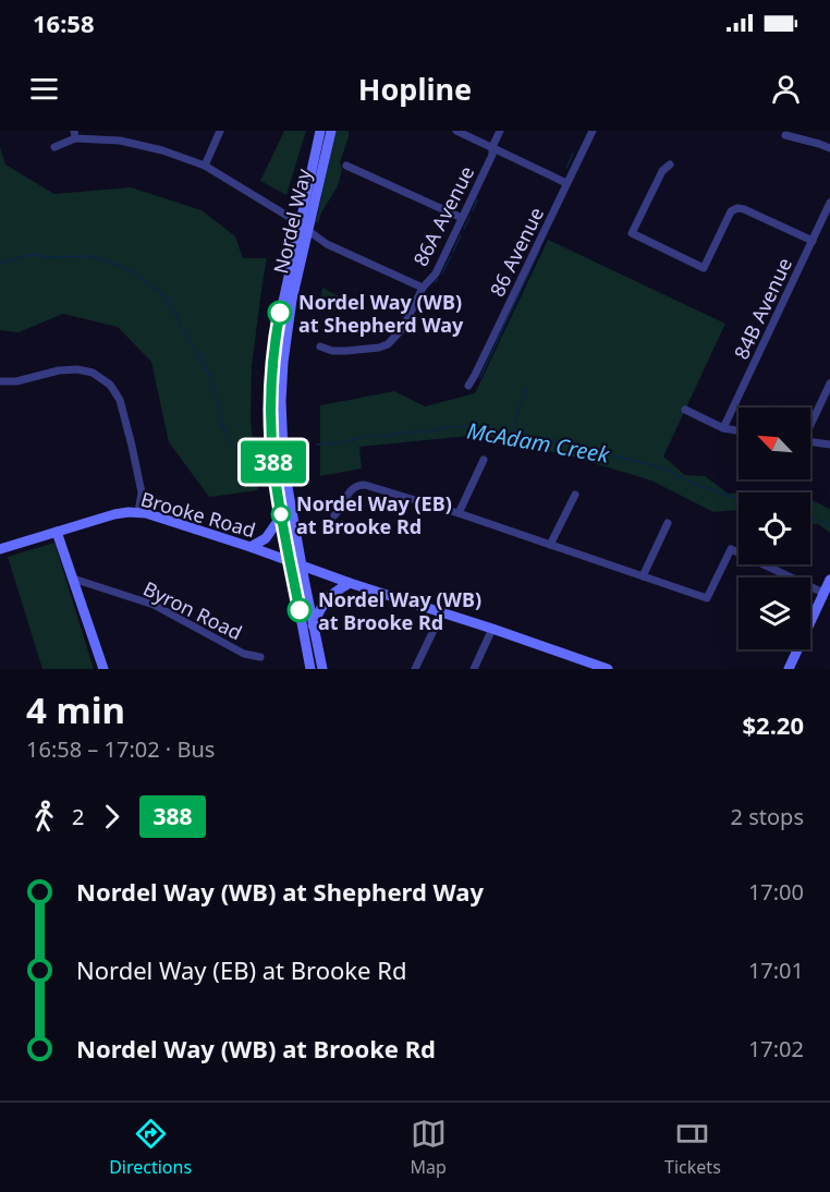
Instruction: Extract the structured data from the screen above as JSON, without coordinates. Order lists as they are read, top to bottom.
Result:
{
  "streets": {
    "main road": ["Nordel Way", "Brooke Road"],
    "street": [
      "86A Avenue",
      "86 Avenue",
      "84B Avenue",
      "Byron Road"
    ]
  },
  "crossings": [
    ["Nordel Way", "Brooke Road"]
  ],
  "water": ["McAdam Creek"],
  "places": ["Nordel Way (WB) at Shepherd Way", "Nordel Way (EB) at Brooke Rd", "Nordel Way (WB) at Brooke Rd"],
  "lines": ["bus line 388"],
  "north": "top left",
  "page": {
    "status": "16:58",
    "header": "Hopline",
    "on_map": "388",
    "heading": ["4 min", "16:58 – 17:02 · Bus", "$2.20"],
    "legs": ["2", "388", "2 stops"],
    "list": [
      {
        "name": "Nordel Way (WB) at Shepherd Way",
        "value": "17:00"
      },
      {
        "name": "Nordel Way (EB) at Brooke Rd",
        "value": "17:01"
      },
      {
        "name": "Nordel Way (WB) at Brooke Rd",
        "value": "17:02"
      }
    ],
    "tabs": ["Directions", "Map", "Tickets"]
  }
}
